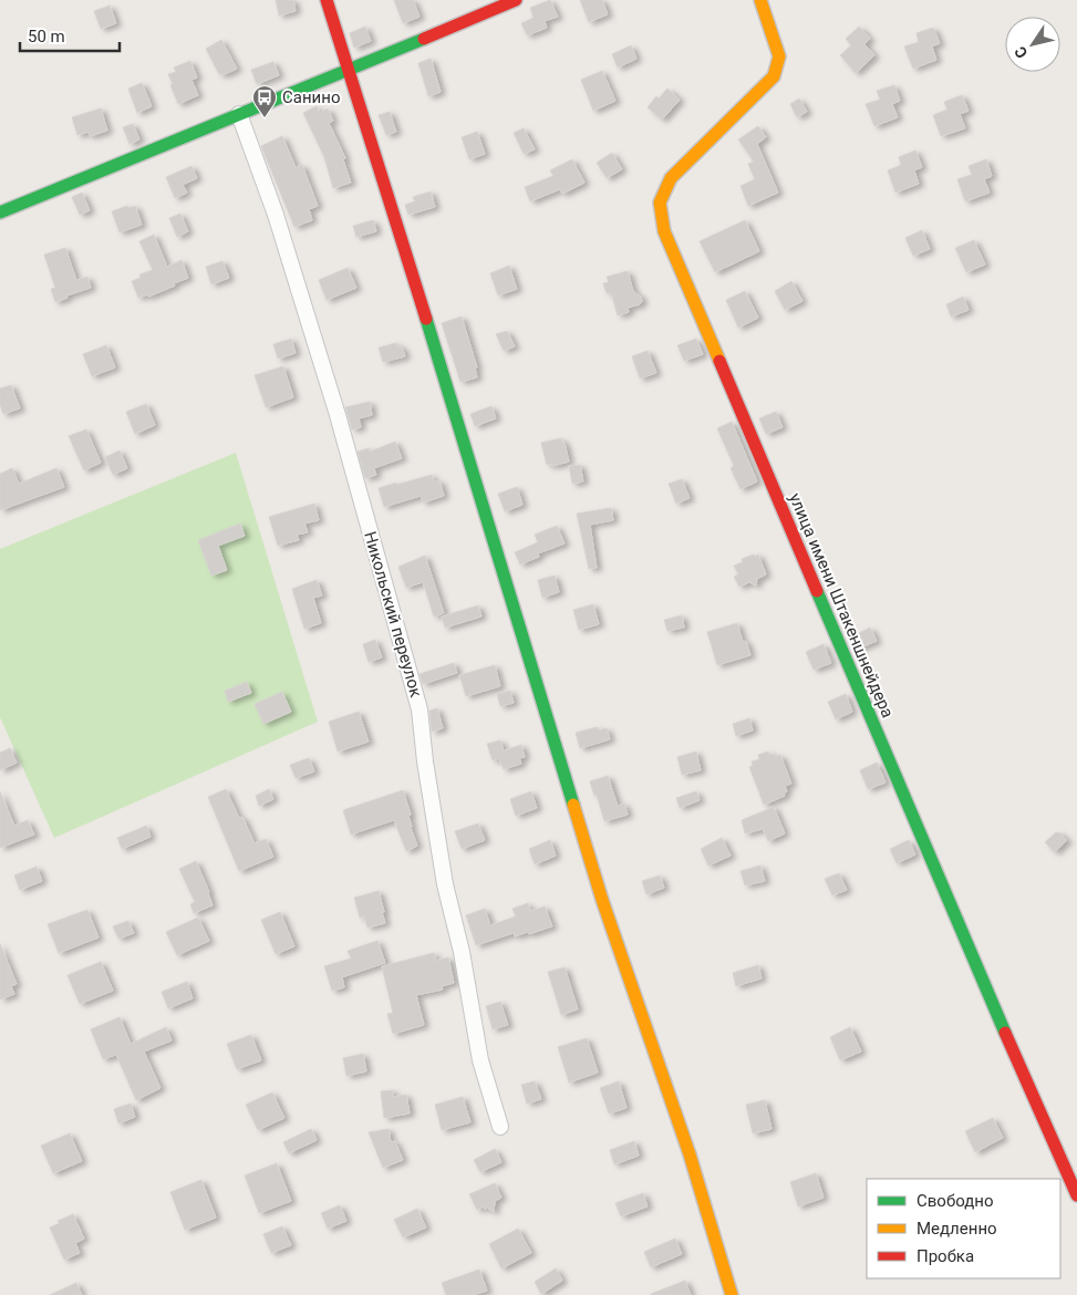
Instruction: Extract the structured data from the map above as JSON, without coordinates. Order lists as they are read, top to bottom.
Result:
{
  "streets": {
    "street": ["улица имени Штакеншнейдера", "Никольский переулок"]
  },
  "places": {
    "bus stop": ["Санино"]
  },
  "legend": ["Свободно", "Медленно", "Пробка"],
  "scale_bar": "50 m",
  "north": "bottom left"
}
